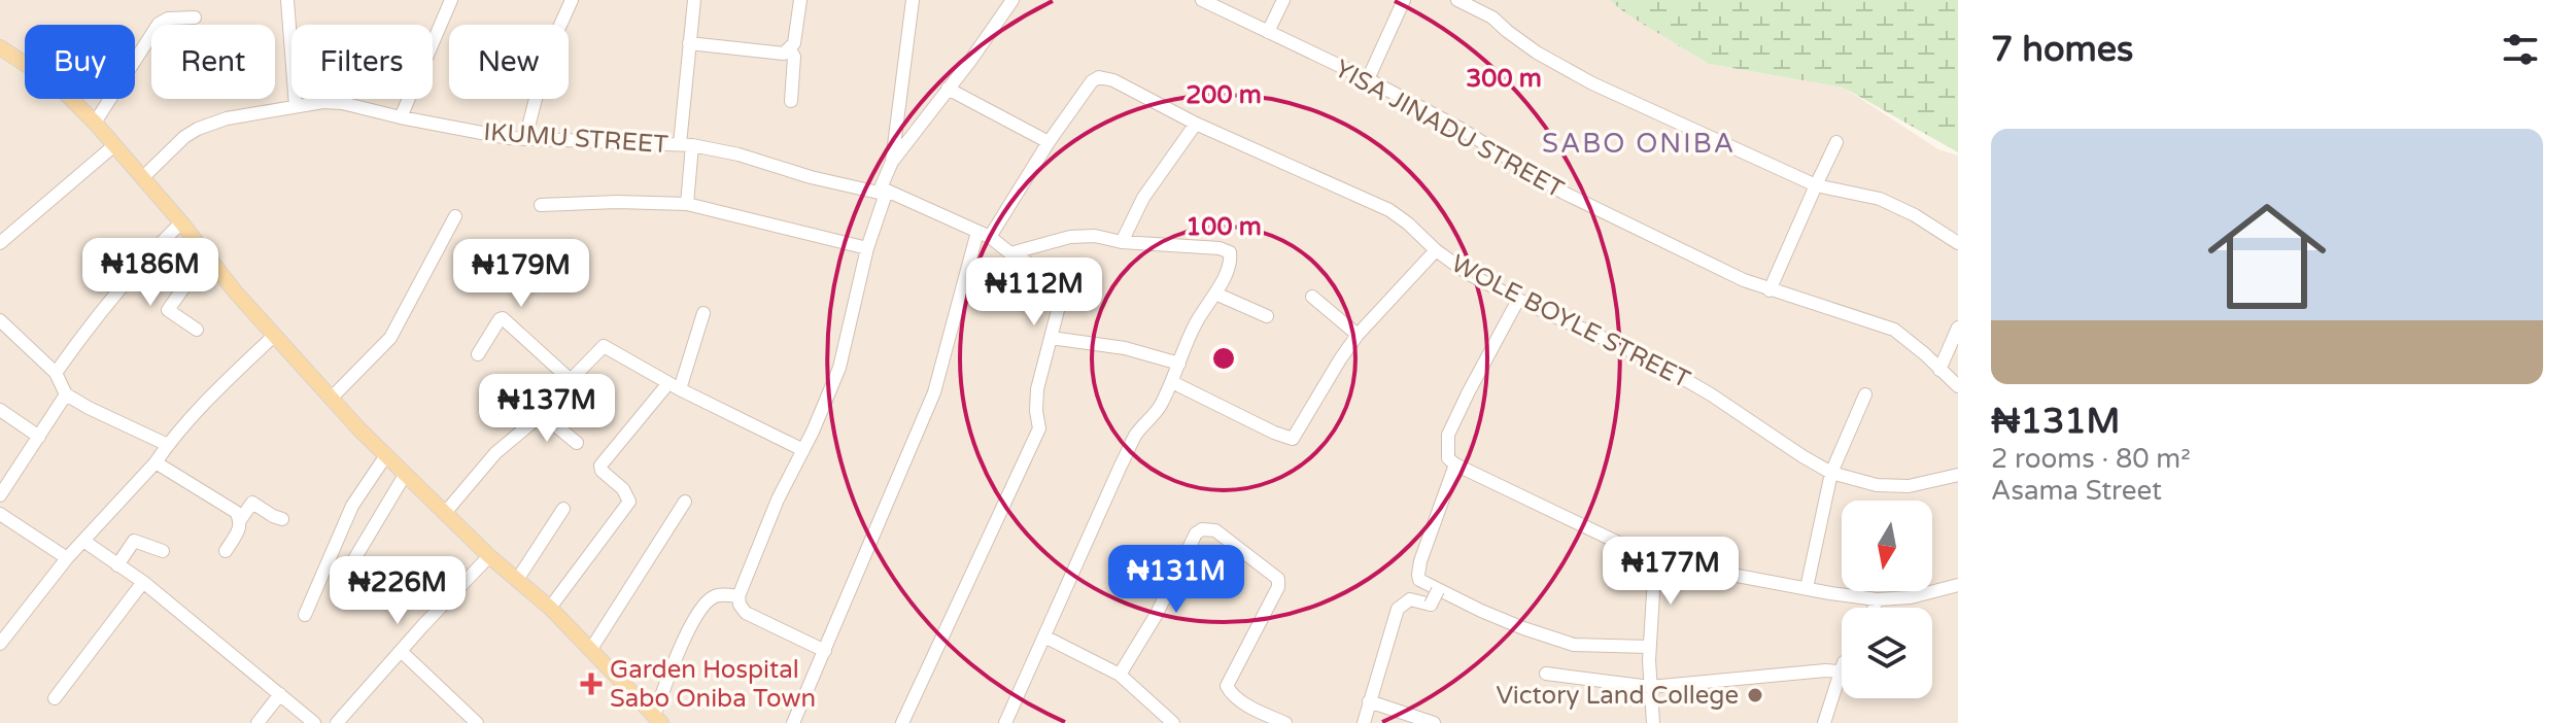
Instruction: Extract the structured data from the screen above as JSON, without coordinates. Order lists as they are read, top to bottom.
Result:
{
  "streets": {
    "street": ["YISA JINADU STREET", "IKUMU STREET", "WOLE BOYLE STREET"]
  },
  "crossings": [
    ["IKUMU STREET", "WOLE BOYLE STREET"]
  ],
  "districts": ["SABO ONIBA"],
  "places": {
    "health": ["Garden Hospital Sabo Oniba Town"],
    "other": ["Victory Land College"]
  },
  "north": "bottom",
  "page": {
    "heading": "7 homes",
    "chip": [
      "Buy",
      "Rent",
      "Filters",
      "New"
    ],
    "list": [
      {
        "name": "₦131M",
        "note": "2 rooms · 80 m² · Asama Street"
      }
    ],
    "price": [
      "₦186M",
      "₦179M",
      "₦112M",
      "₦137M",
      "₦177M",
      "₦131M",
      "₦226M"
    ]
  },
  "rings": ["300 m", "200 m", "100 m"]
}
